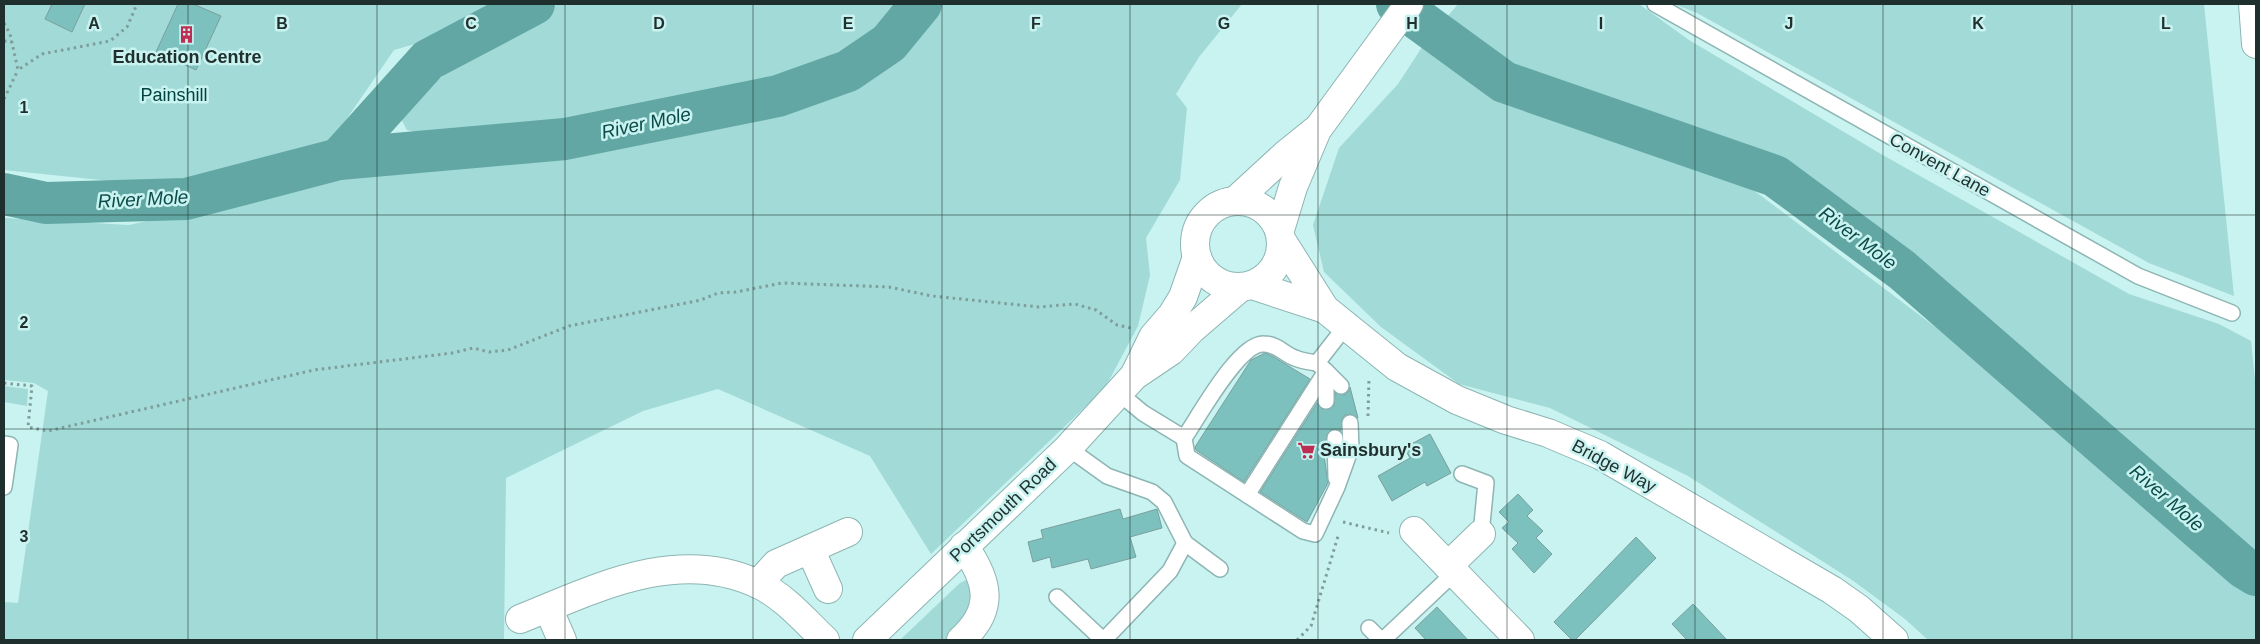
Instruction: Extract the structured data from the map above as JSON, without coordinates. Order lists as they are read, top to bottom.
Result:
{
  "streets": {
    "main road": ["Bridge Way", "Portsmouth Road"],
    "lane": ["Convent Lane"]
  },
  "crossings": [
    ["Bridge Way", "Portsmouth Road"]
  ],
  "water": ["River Mole"],
  "parks": ["Painshill"],
  "places": {
    "building": ["Education Centre"],
    "supermarket": ["Sainsbury's"]
  },
  "grid": {
    "columns": [
      "A",
      "B",
      "C",
      "D",
      "E",
      "F",
      "G",
      "H",
      "I",
      "J",
      "K",
      "L"
    ],
    "rows": ["1", "2", "3"]
  }
}
